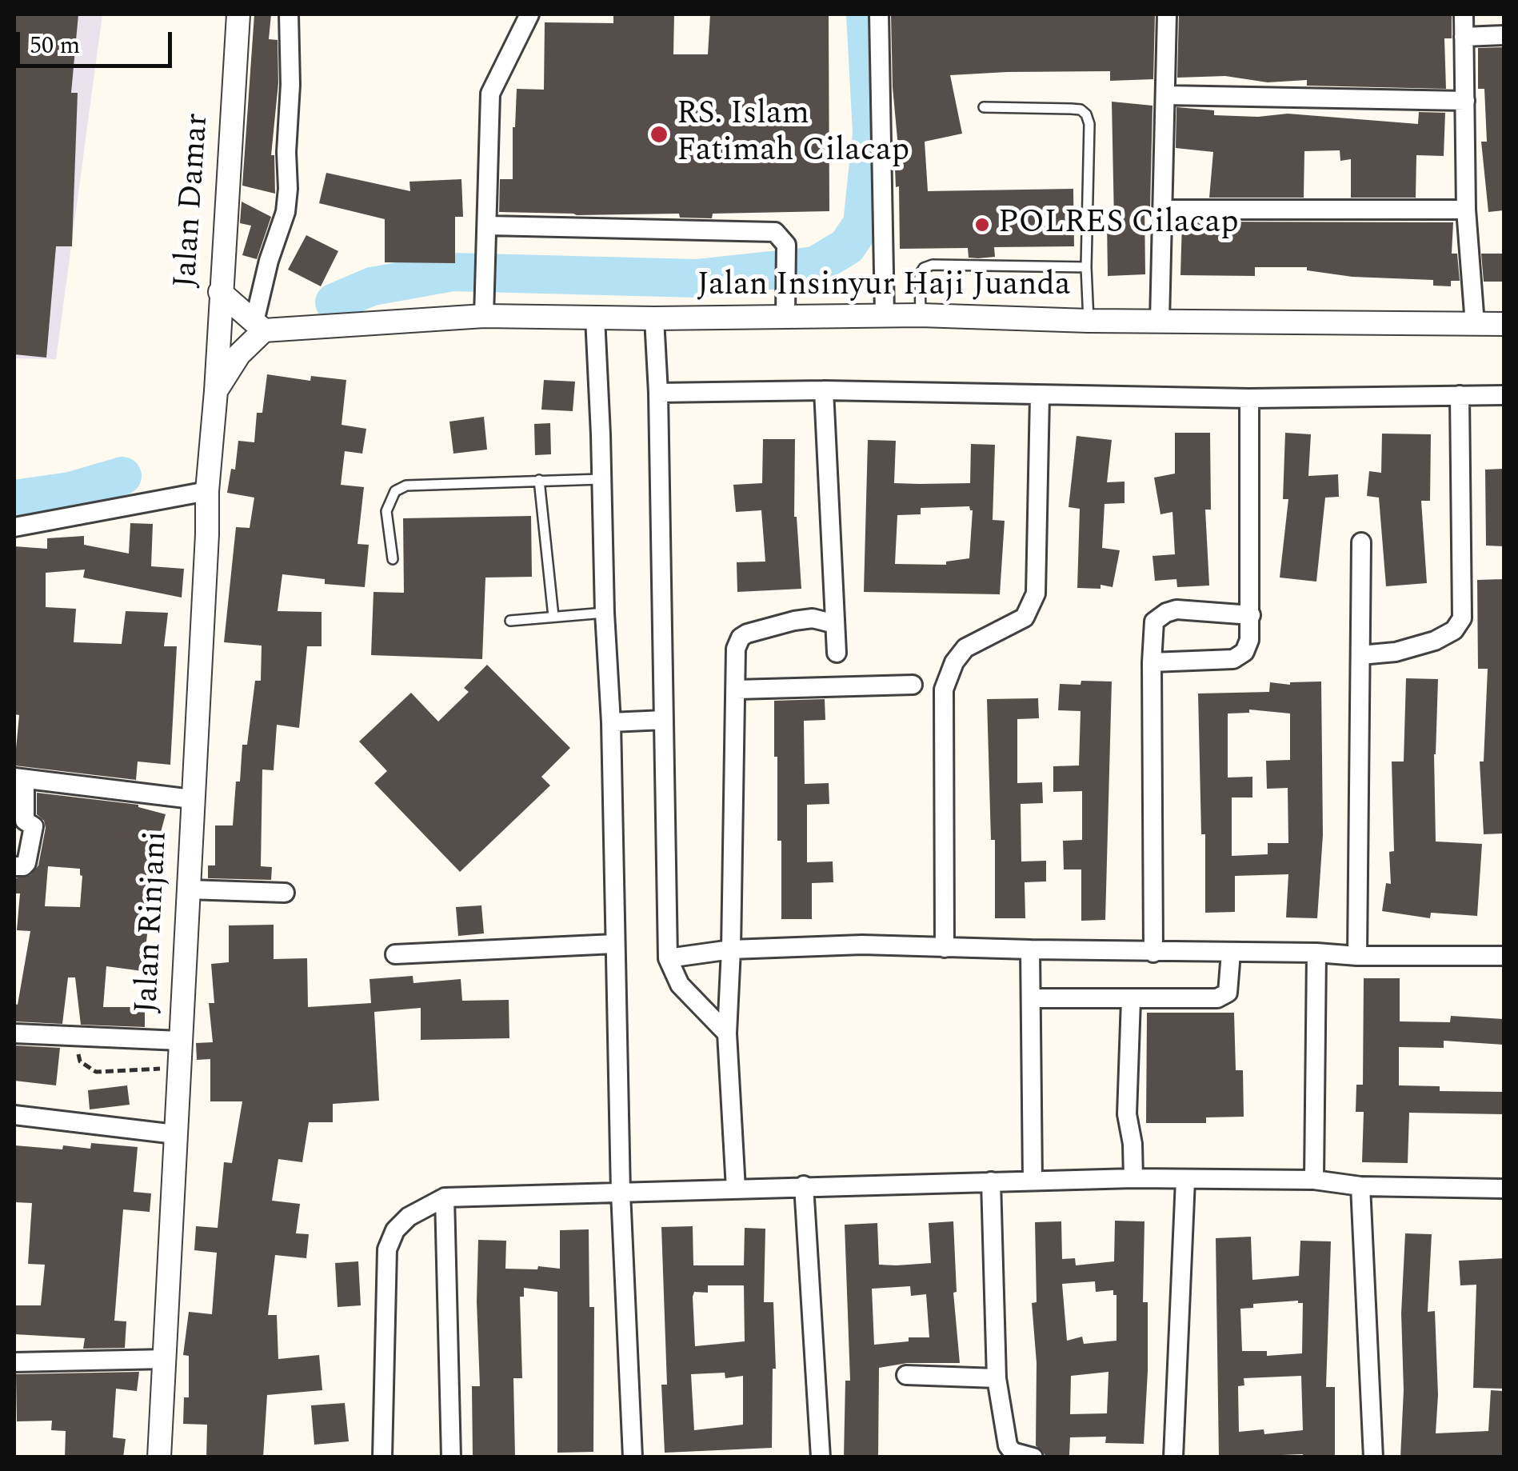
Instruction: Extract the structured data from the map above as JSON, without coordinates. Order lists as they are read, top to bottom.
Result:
{
  "streets": {
    "street": ["Jalan Damar", "Jalan Insinyur Haji Juanda", "Jalan Rinjani"]
  },
  "crossings": [
    ["Jalan Damar", "Jalan Rinjani"]
  ],
  "places": ["RS. Islam Fatimah Cilacap", "POLRES Cilacap"],
  "scale_bar": "50 m"
}
